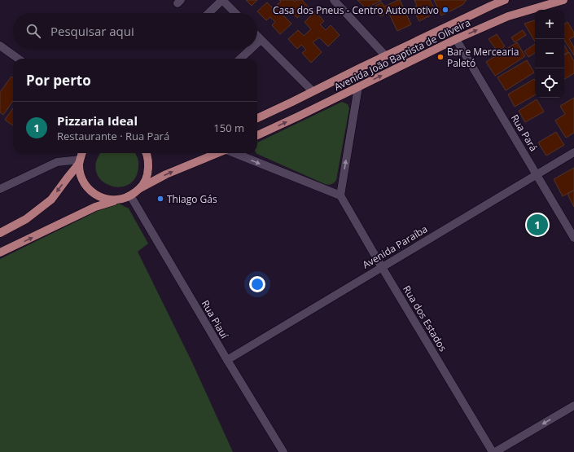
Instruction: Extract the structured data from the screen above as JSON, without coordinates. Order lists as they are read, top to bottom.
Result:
{
  "streets": {
    "main road": ["Avenida João Baptista de Oliveira"],
    "street": [
      "Rua Pará",
      "Avenida Paraíba",
      "Rua dos Estados",
      "Rua Piauí"
    ]
  },
  "crossings": [
    ["Avenida João Baptista de Oliveira", "Rua Pará"],
    ["Rua Pará", "Avenida Paraíba"],
    ["Avenida Paraíba", "Rua dos Estados"],
    ["Avenida Paraíba", "Rua Piauí"]
  ],
  "places": ["Casa dos Pneus - Centro Automotivo", "Bar e Mercearia Paletó", "Thiago Gás"],
  "page": {
    "map_buttons": ["+", "−"],
    "search": "Pesquisar aqui",
    "heading": "Por perto",
    "list": [
      {
        "mark": "1",
        "name": "Pizzaria Ideal",
        "note": "Restaurante · Rua Pará",
        "value": "150 m"
      }
    ],
    "pins": "1"
  }
}
